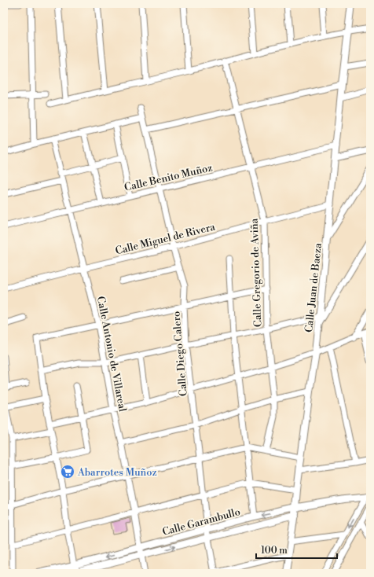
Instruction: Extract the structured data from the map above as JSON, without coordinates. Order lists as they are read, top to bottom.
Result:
{
  "streets": {
    "street": [
      "Calle Benito Muñoz",
      "Calle Miguel de Rivera",
      "Calle Gregorio de Aviña",
      "Calle Juan de Baeza",
      "Calle Antonio de Villareal",
      "Calle Diego Calero",
      "Calle Garambullo"
    ]
  },
  "crossings": [
    ["Calle Benito Muñoz", "Calle Gregorio de Aviña"],
    ["Calle Benito Muñoz", "Calle Juan de Baeza"],
    ["Calle Benito Muñoz", "Calle Antonio de Villareal"],
    ["Calle Benito Muñoz", "Calle Diego Calero"],
    ["Calle Miguel de Rivera", "Calle Gregorio de Aviña"],
    ["Calle Miguel de Rivera", "Calle Juan de Baeza"],
    ["Calle Miguel de Rivera", "Calle Antonio de Villareal"],
    ["Calle Miguel de Rivera", "Calle Diego Calero"],
    ["Calle Juan de Baeza", "Calle Garambullo"],
    ["Calle Antonio de Villareal", "Calle Garambullo"],
    ["Calle Diego Calero", "Calle Garambullo"]
  ],
  "places": {
    "supermarket": ["Abarrotes Muñoz"]
  },
  "scale_bar": "100 m"
}
